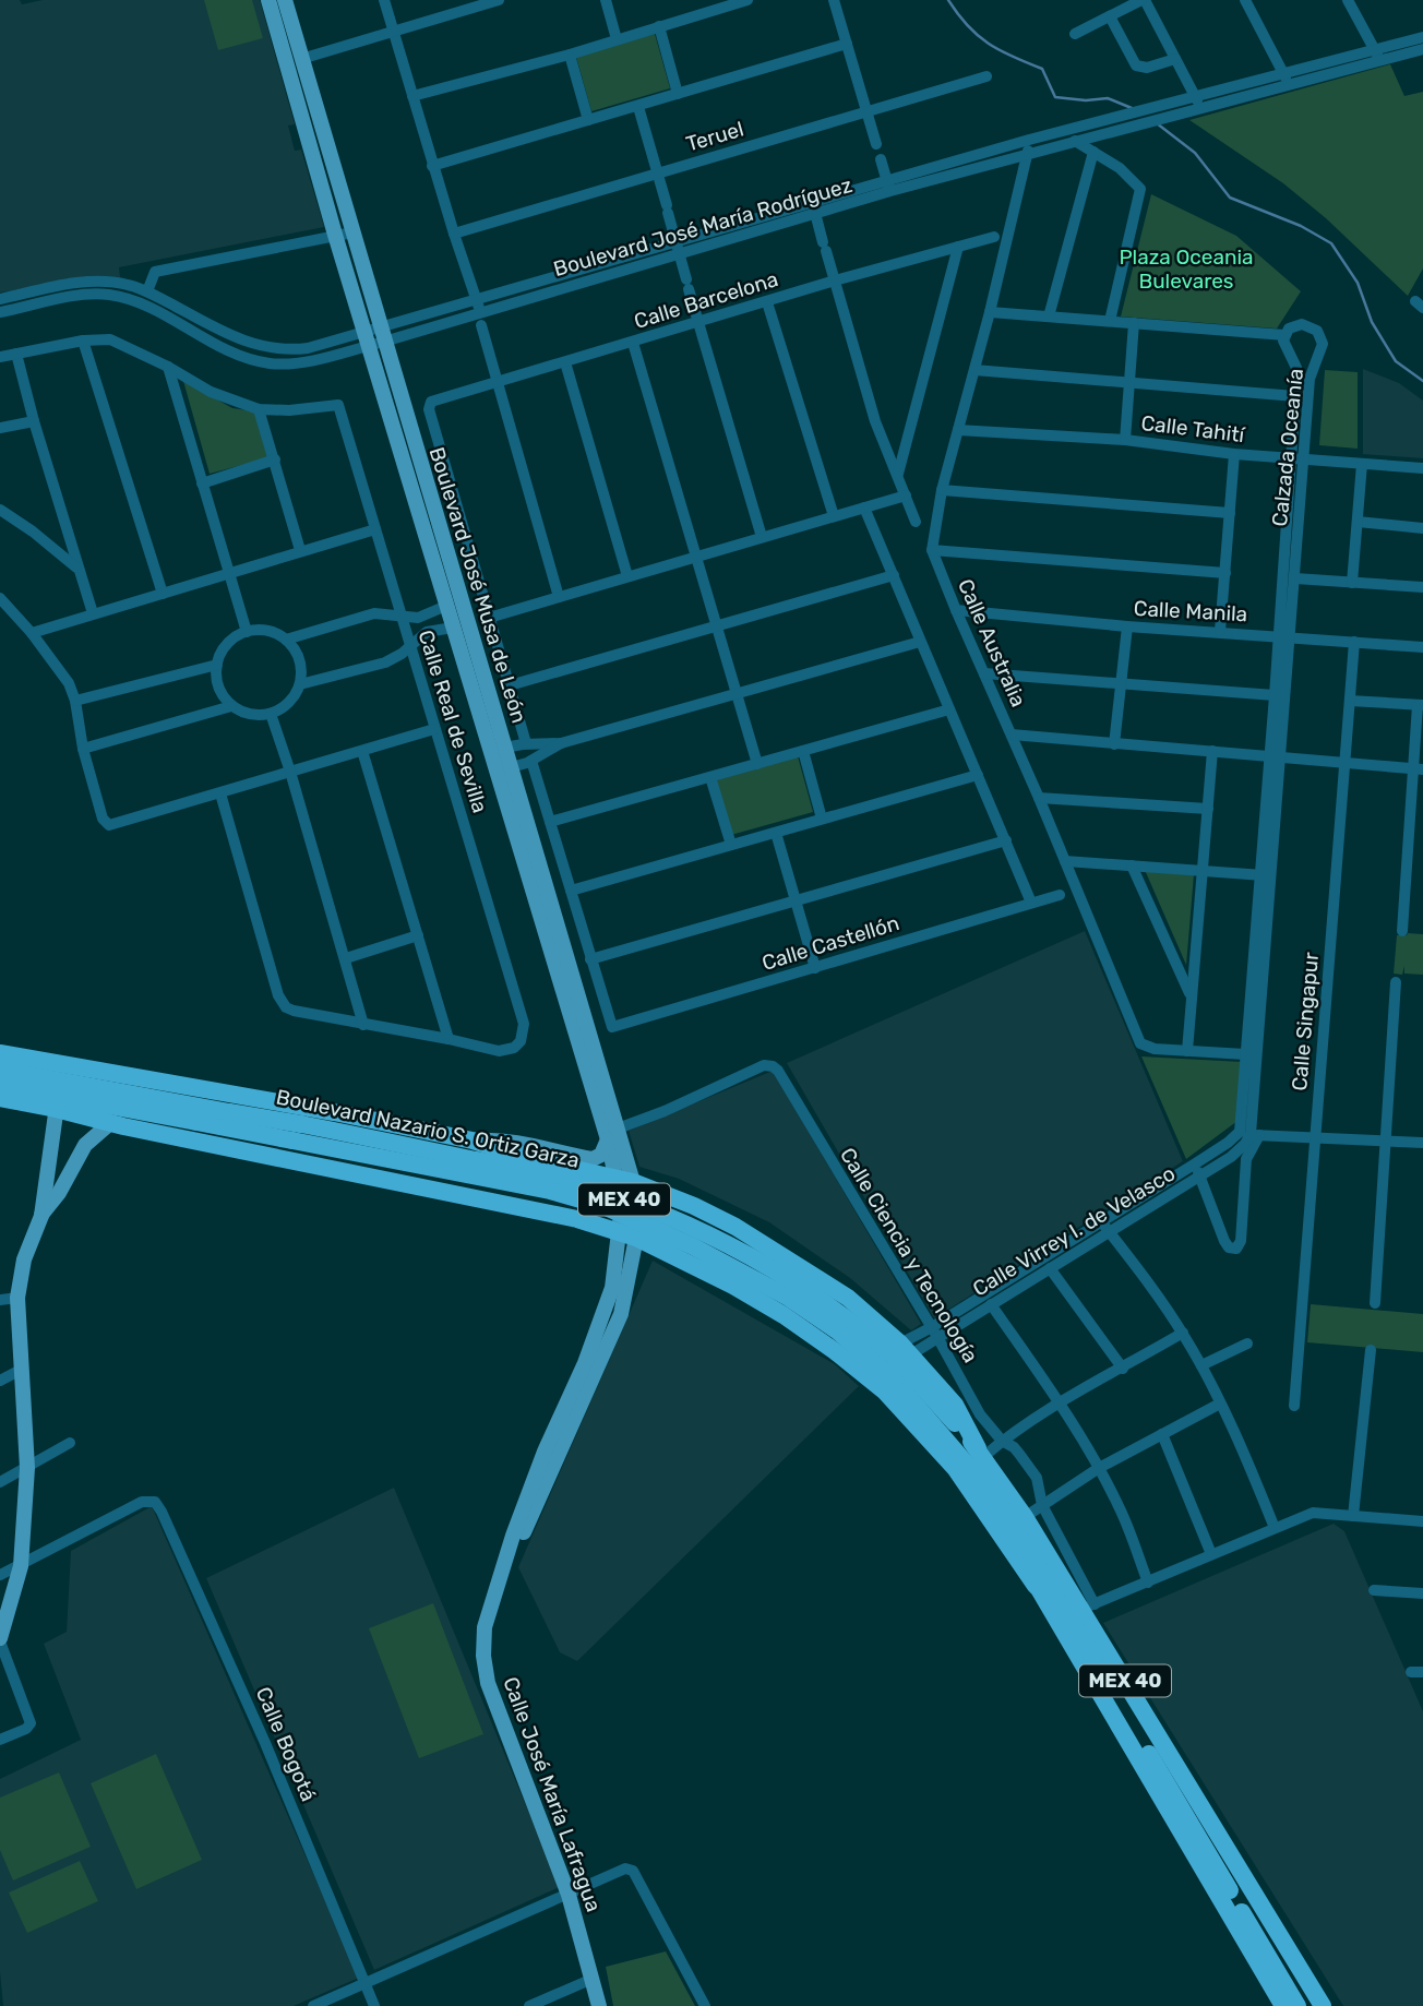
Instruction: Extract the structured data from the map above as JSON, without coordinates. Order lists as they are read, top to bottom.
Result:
{
  "streets": {
    "highway": ["Boulevard Nazario S. Ortiz Garza", "MEX 40"],
    "main road": ["Boulevard José Musa de León", "Calle José María Lafragua"],
    "street": [
      "Teruel",
      "Boulevard José María Rodríguez",
      "Calle Barcelona",
      "Calle Tahití",
      "Calzada Oceanía",
      "Calle Manila",
      "Calle Australia",
      "Calle Real de Sevilla",
      "Calle Castellón",
      "Calle Singapur",
      "Calle Virrey I. de Velasco",
      "Calle Ciencia y Tecnología",
      "Calle Bogotá"
    ]
  },
  "crossings": [
    ["Boulevard José María Rodríguez", "Boulevard José Musa de León"],
    ["Calle Tahití", "Calzada Oceanía"],
    ["Calzada Oceanía", "Calle Manila"],
    ["Calzada Oceanía", "Calle Australia"],
    ["Calzada Oceanía", "Calle Virrey I. de Velasco"],
    ["Boulevard José Musa de León", "Calle Ciencia y Tecnología"],
    ["Boulevard José Musa de León", "Calle José María Lafragua"],
    ["Calle Manila", "Calle Australia"],
    ["Calle Manila", "Calle Singapur"],
    ["Boulevard Nazario S. Ortiz Garza", "Calle Virrey I. de Velasco"],
    ["Boulevard Nazario S. Ortiz Garza", "Calle Ciencia y Tecnología"],
    ["Calle Virrey I. de Velasco", "Calle Ciencia y Tecnología"]
  ],
  "parks": ["Plaza Oceania Bulevares"]
}
